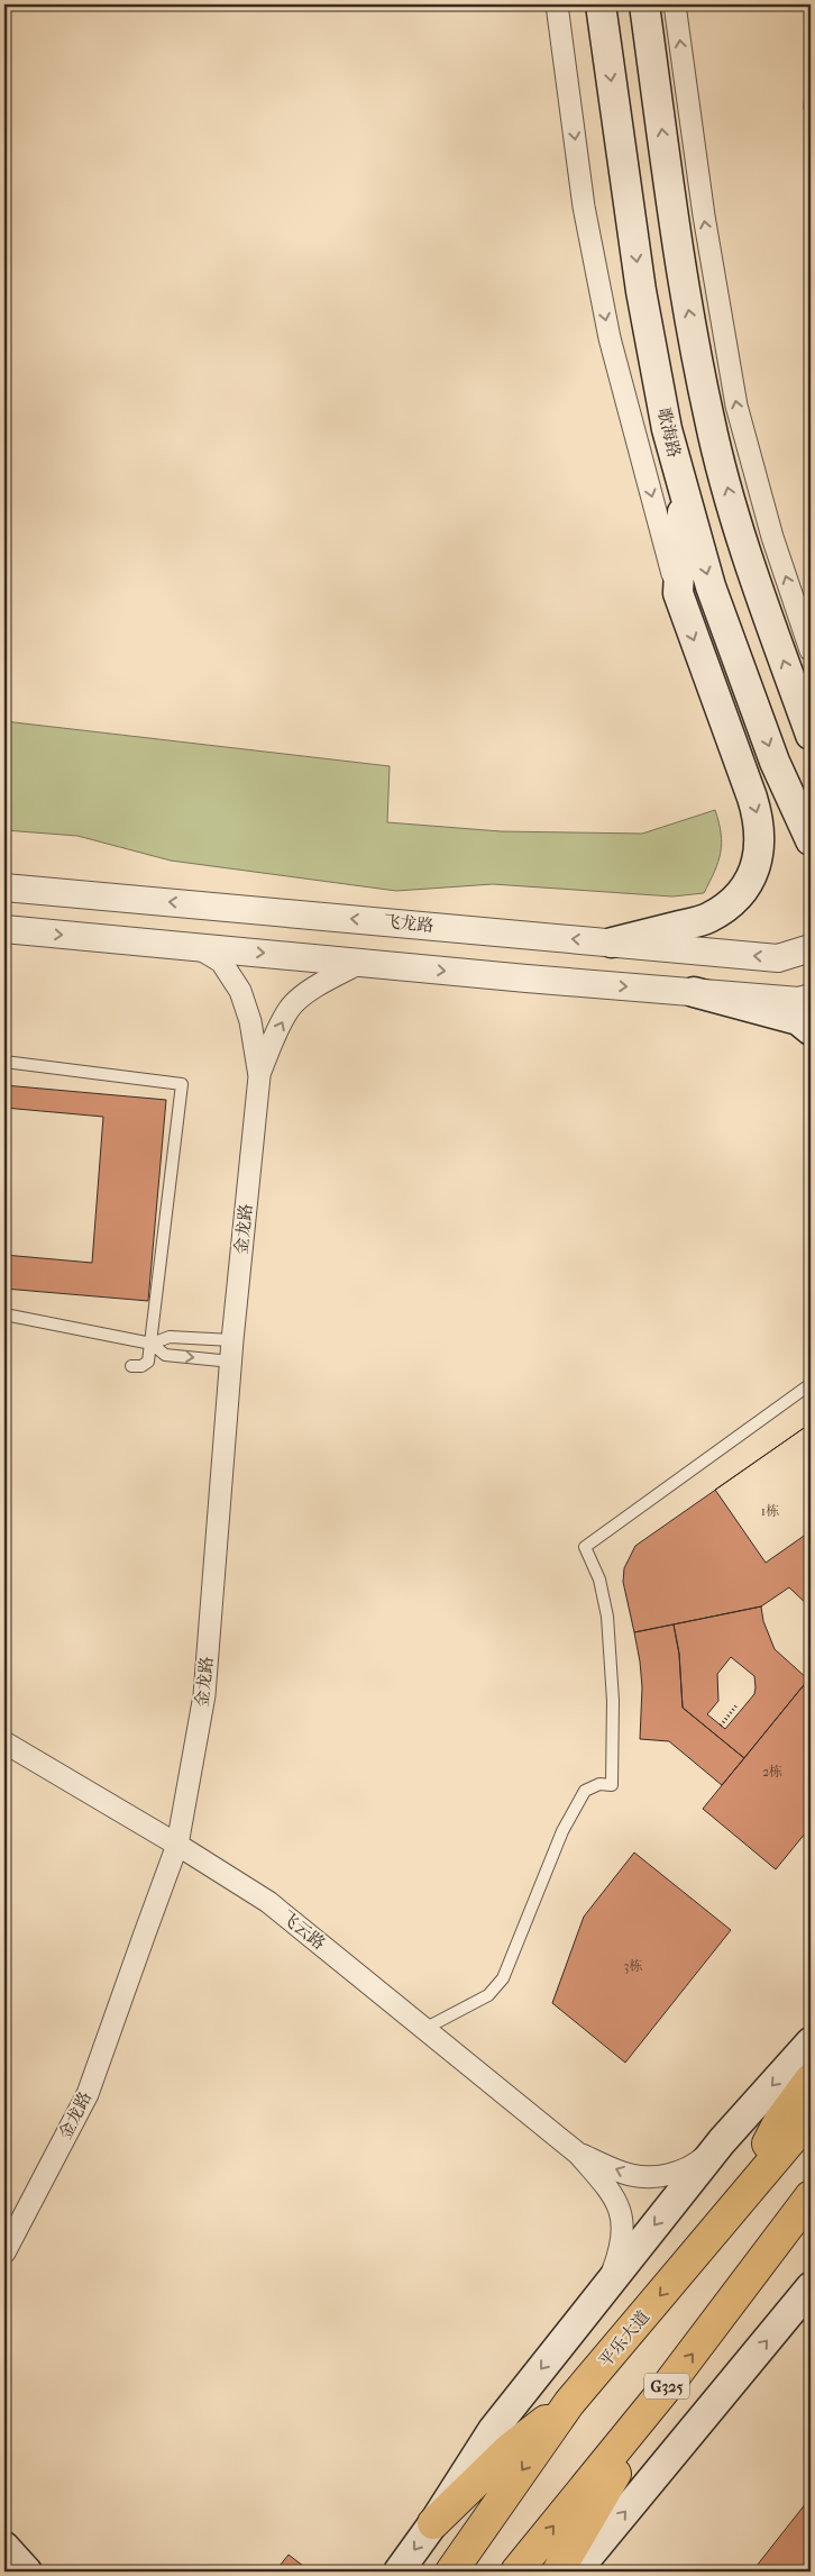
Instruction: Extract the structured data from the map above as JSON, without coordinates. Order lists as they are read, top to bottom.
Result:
{
  "streets": {
    "highway": ["平乐大道", "G325"],
    "main road": ["歌海路"],
    "street": ["飞龙路", "金龙路", "飞云路"]
  },
  "crossings": [
    ["金龙路", "飞云路"]
  ],
  "house_numbers": ["1栋", "2栋", "3栋"]
}
